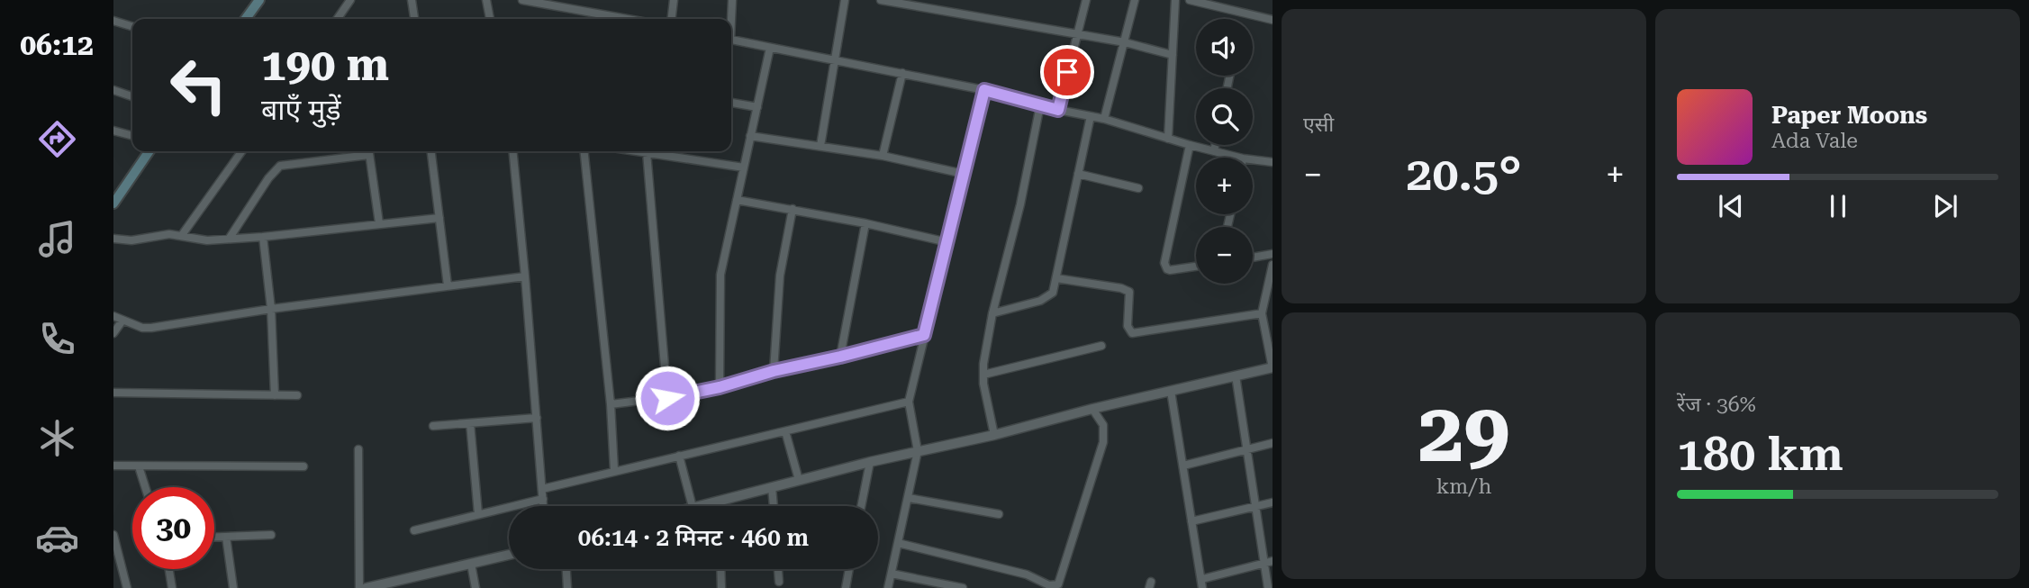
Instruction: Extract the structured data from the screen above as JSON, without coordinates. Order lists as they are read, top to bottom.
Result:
{
  "page": {
    "tabs": "06:12",
    "tile": [
      "एसी",
      ["29", "km/h"],
      ["रेंज · 36%", "180 km"]
    ],
    "map_buttons": ["+", "−"],
    "turn": ["190 m", "बाएँ मुड़ें"],
    "song": ["Paper Moons", "Ada Vale"],
    "heat": ["−", "20.5°", "+"],
    "limit": "30",
    "trip": "06:14 · 2 मिनट · 460 m"
  }
}
